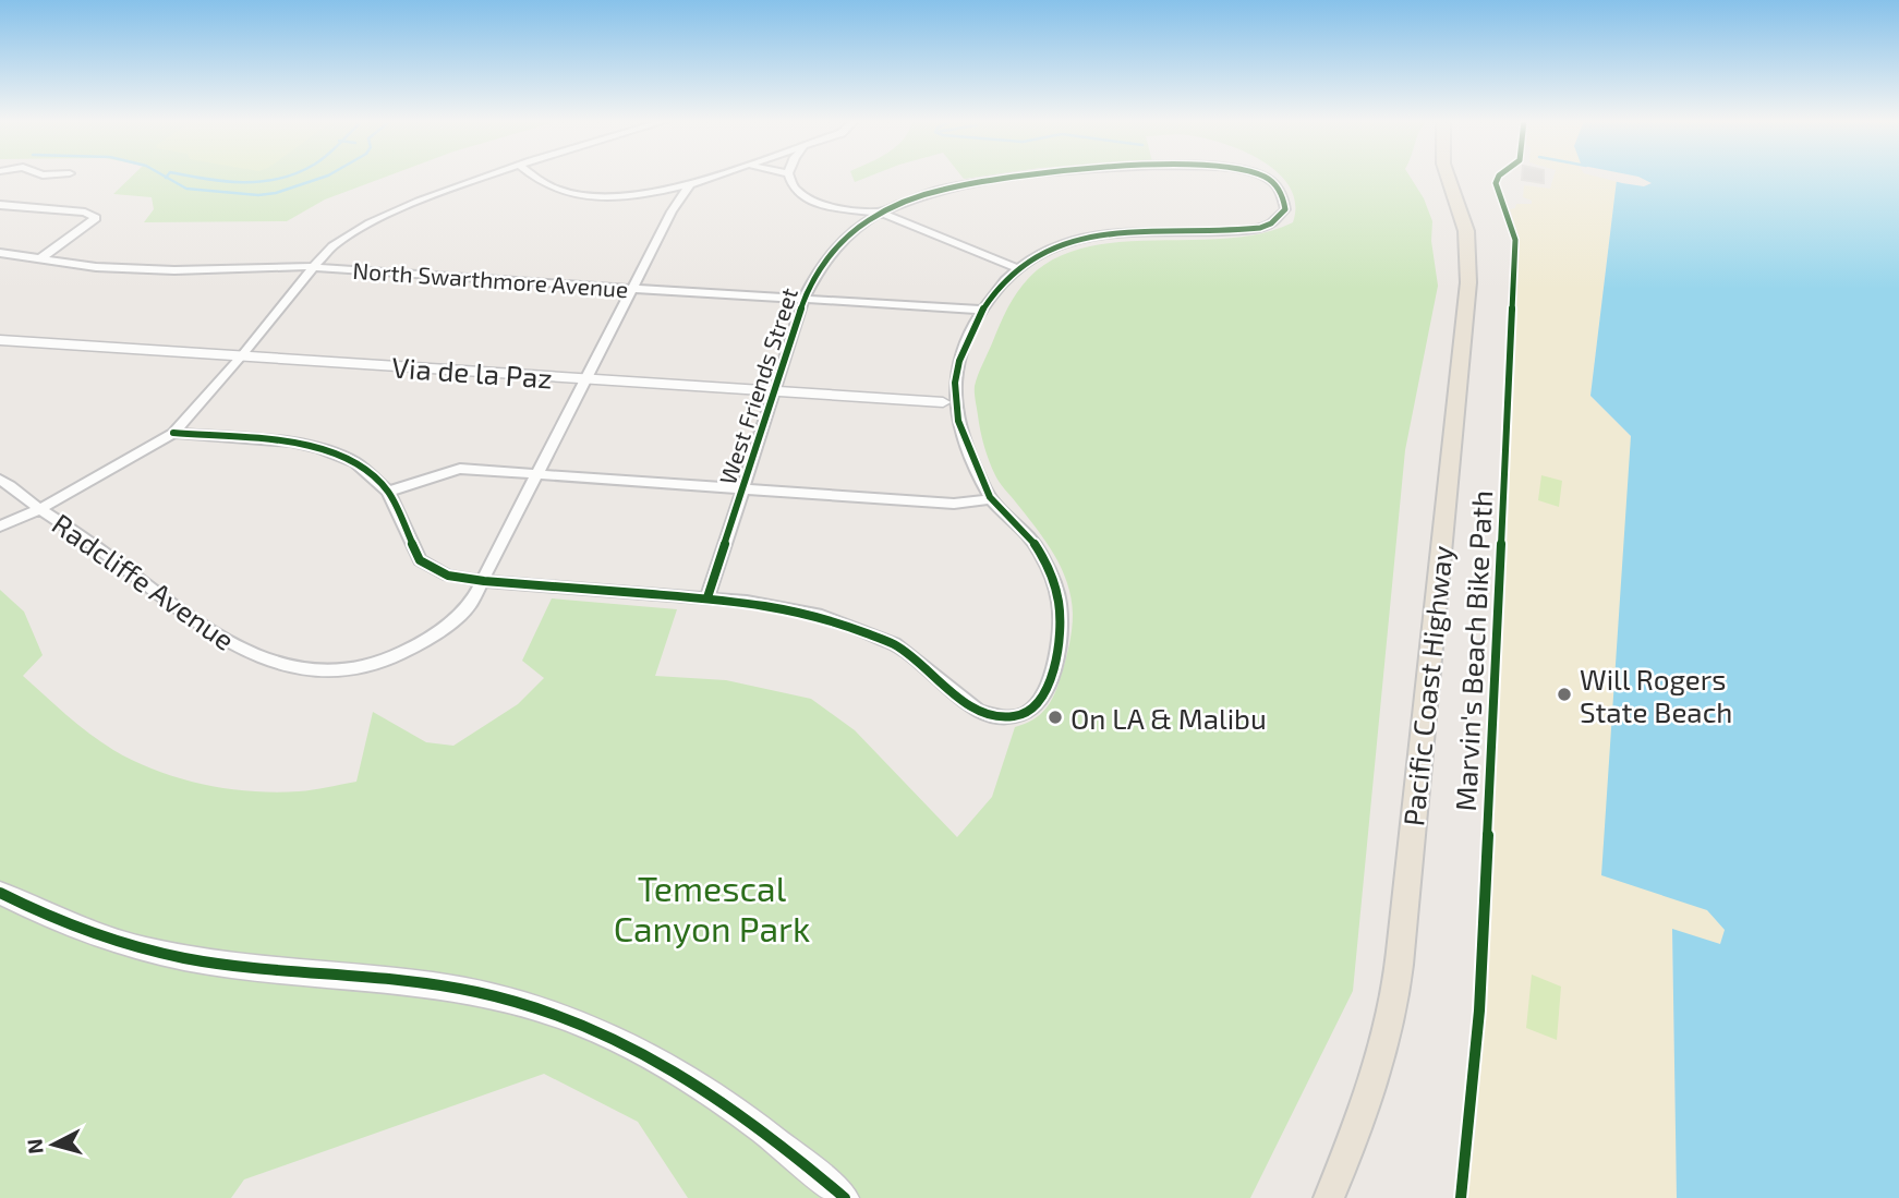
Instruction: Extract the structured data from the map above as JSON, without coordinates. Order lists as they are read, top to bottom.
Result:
{
  "streets": {
    "highway": ["Pacific Coast Highway"],
    "street": [
      "North Swarthmore Avenue",
      "Via de la Paz",
      "West Friends Street",
      "Radcliffe Avenue"
    ],
    "cycle path": ["Marvin's Beach Bike Path"]
  },
  "crossings": [
    ["North Swarthmore Avenue", "West Friends Street"],
    ["North Swarthmore Avenue", "Radcliffe Avenue"],
    ["Via de la Paz", "West Friends Street"],
    ["Via de la Paz", "Radcliffe Avenue"]
  ],
  "parks": ["Temescal Canyon Park"],
  "places": ["Will Rogers State Beach", "On LA & Malibu"],
  "north": "left"
}
